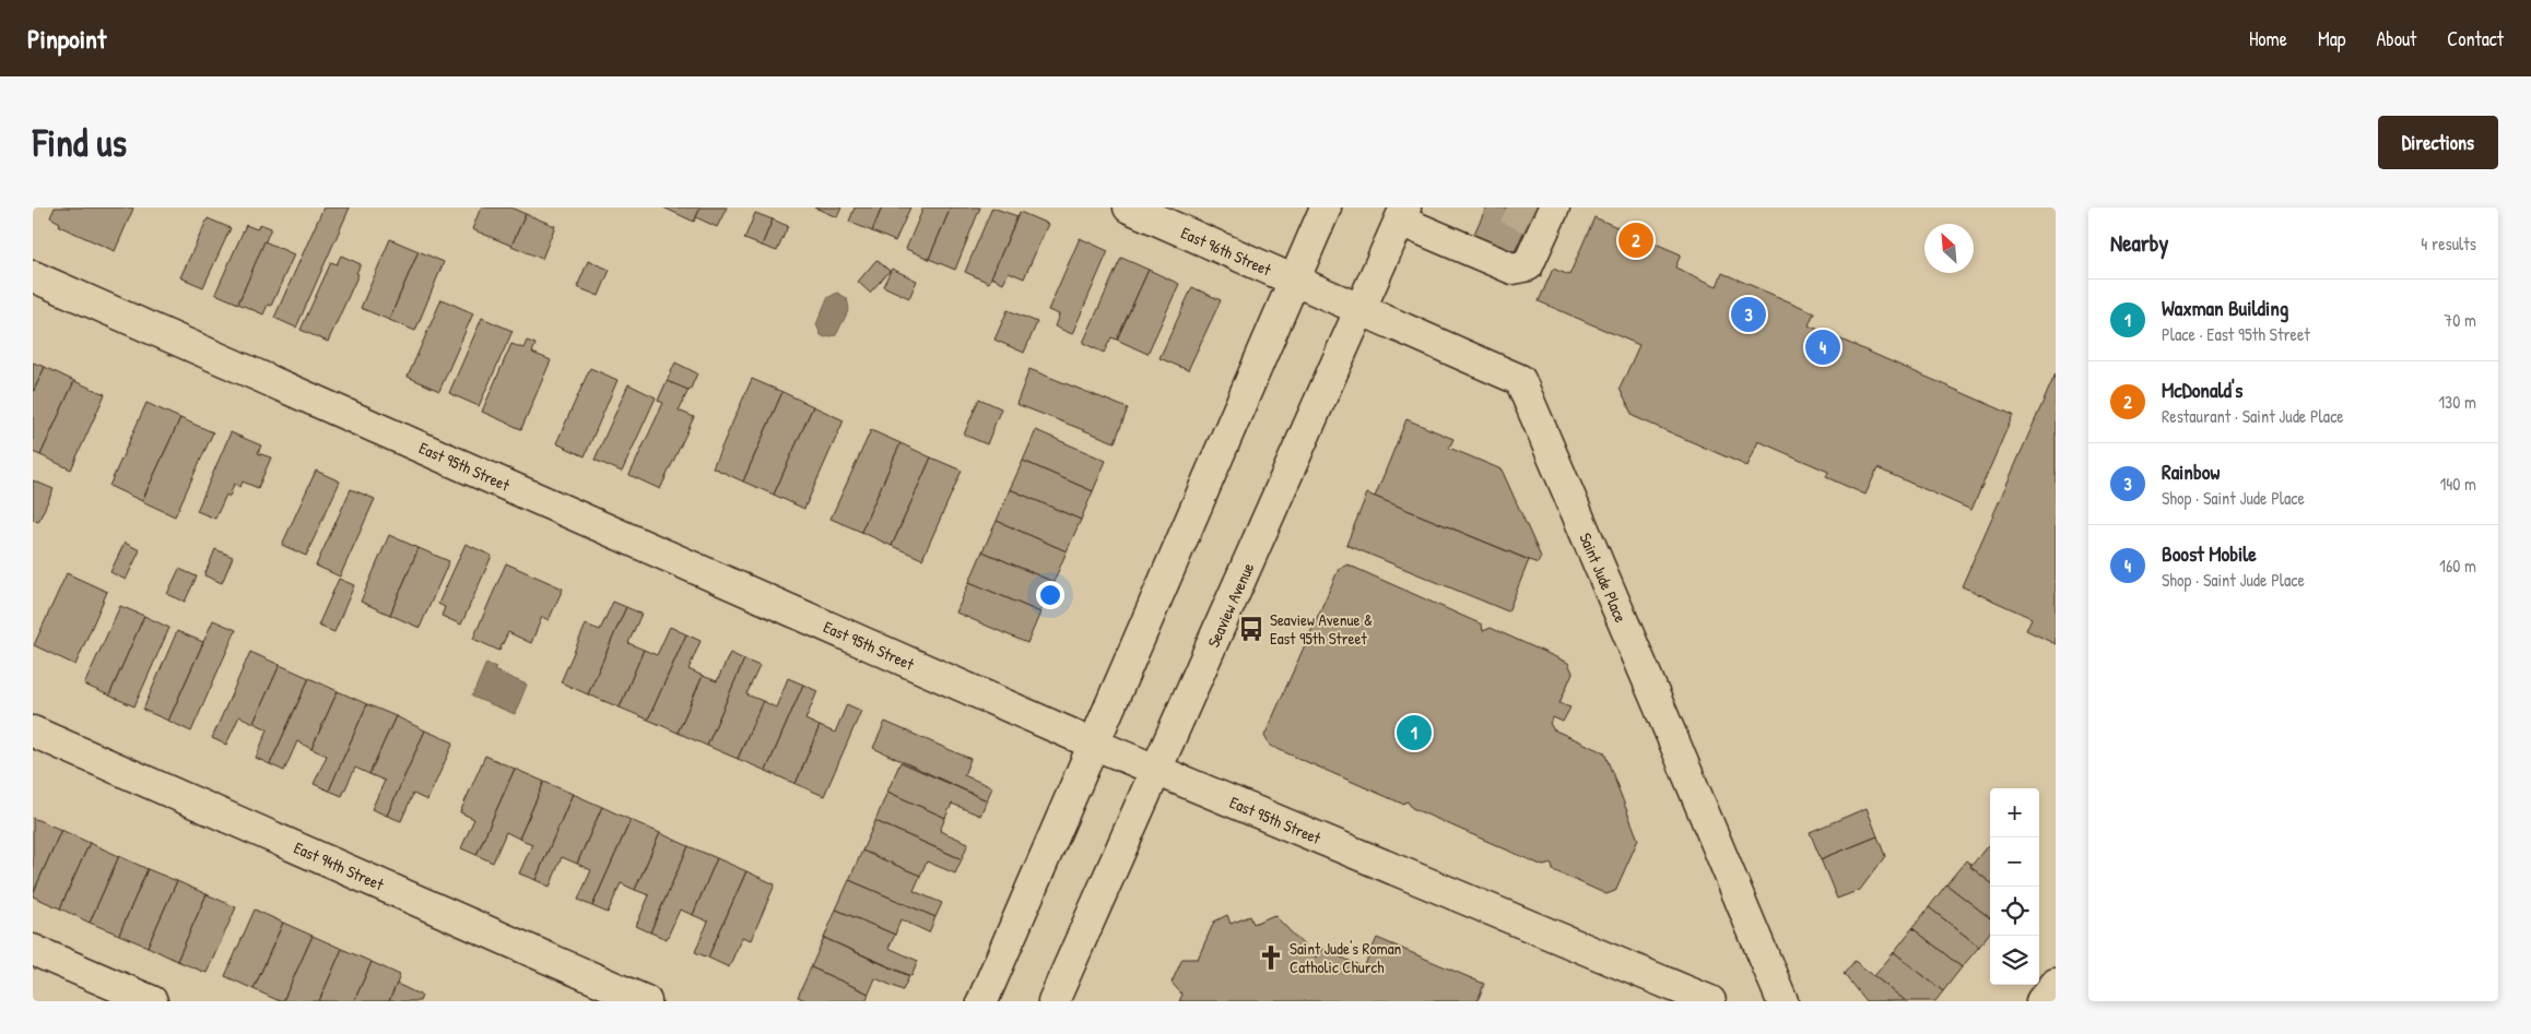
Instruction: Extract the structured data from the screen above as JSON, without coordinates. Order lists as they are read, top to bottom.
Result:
{
  "streets": {
    "street": [
      "East 96th Street",
      "East 95th Street",
      "Saint Jude Place",
      "Seaview Avenue",
      "East 94th Street"
    ]
  },
  "crossings": [
    ["East 96th Street", "Saint Jude Place"],
    ["East 95th Street", "Seaview Avenue"],
    ["Saint Jude Place", "Seaview Avenue"]
  ],
  "places": {
    "bus stop": ["Seaview Avenue & East 95th Street"],
    "church": ["Saint Jude's Roman Catholic Church"]
  },
  "north": "top left",
  "page": {
    "header": "Pinpoint",
    "nav": [
      "Home",
      "Map",
      "About",
      "Contact"
    ],
    "buttons": "Directions",
    "title": "Find us",
    "heading": ["Nearby", "4 results"],
    "pins": [
      "2",
      "3",
      "4",
      "1"
    ],
    "list": [
      {
        "mark": "1",
        "name": "Waxman Building",
        "note": "Place · East 95th Street",
        "value": "70 m"
      },
      {
        "mark": "2",
        "name": "McDonald's",
        "note": "Restaurant · Saint Jude Place",
        "value": "130 m"
      },
      {
        "mark": "3",
        "name": "Rainbow",
        "note": "Shop · Saint Jude Place",
        "value": "140 m"
      },
      {
        "mark": "4",
        "name": "Boost Mobile",
        "note": "Shop · Saint Jude Place",
        "value": "160 m"
      }
    ],
    "map_buttons": ["+", "−"]
  }
}
